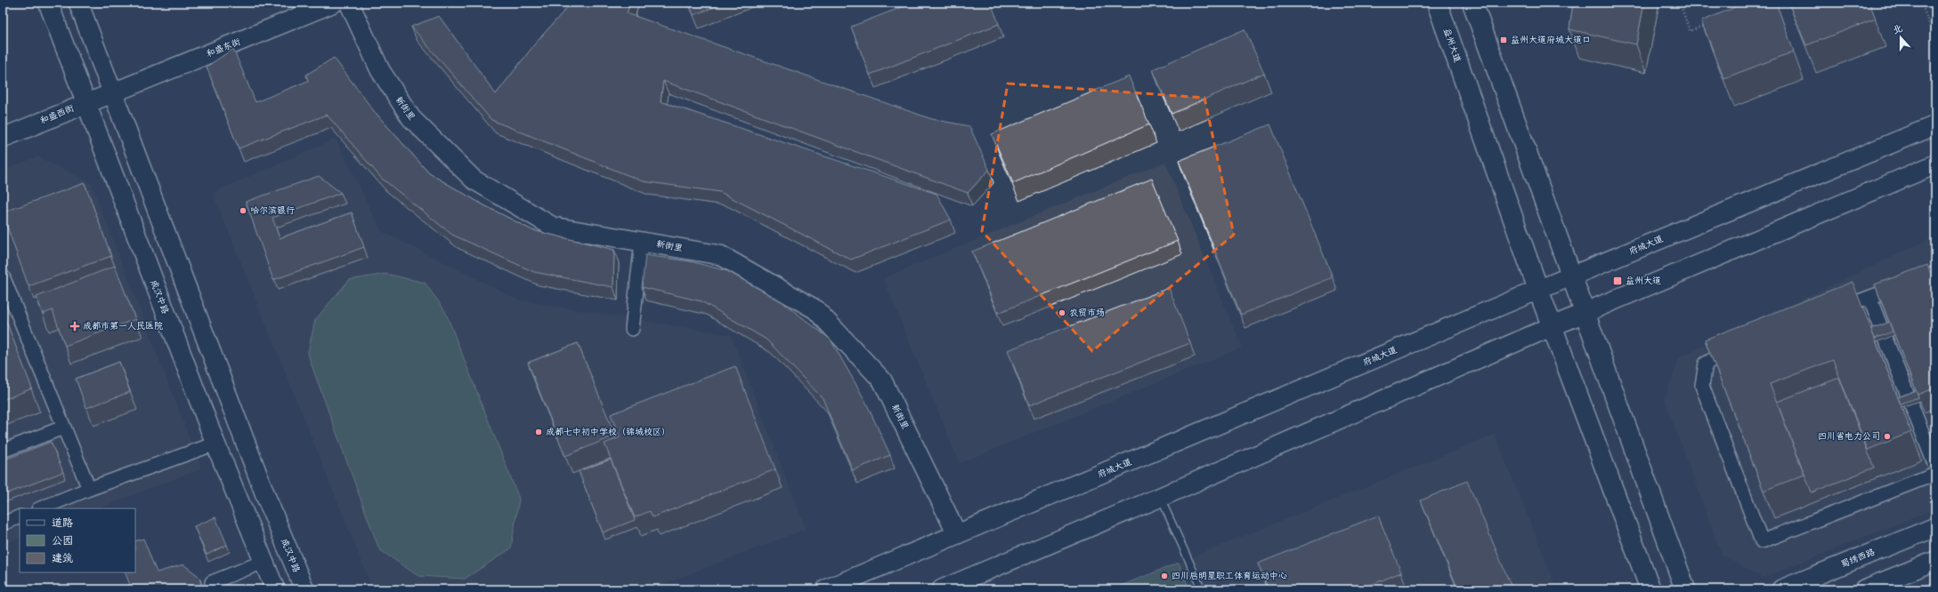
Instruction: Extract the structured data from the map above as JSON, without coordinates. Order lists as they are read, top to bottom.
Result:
{
  "streets": {
    "main road": [
      "益州大道",
      "和盛东街",
      "新街里",
      "和盛西街",
      "府城大道",
      "成汉中路",
      "蜀绣西路"
    ]
  },
  "crossings": [
    ["益州大道", "府城大道"],
    ["和盛东街", "和盛西街"],
    ["和盛东街", "成汉中路"],
    ["新街里", "府城大道"],
    ["和盛西街", "成汉中路"]
  ],
  "places": {
    "transit": ["益州大道府城大道口", "益州大道"],
    "other": [
      "哈尔滨银行",
      "农贸市场",
      "成都七中初中学校（锦城校区）",
      "四川省电力公司",
      "四川启明星职工体育运动中心"
    ],
    "health": ["成都市第一人民医院"]
  },
  "legend": ["道路", "公园", "建筑"],
  "north": "top"
}
